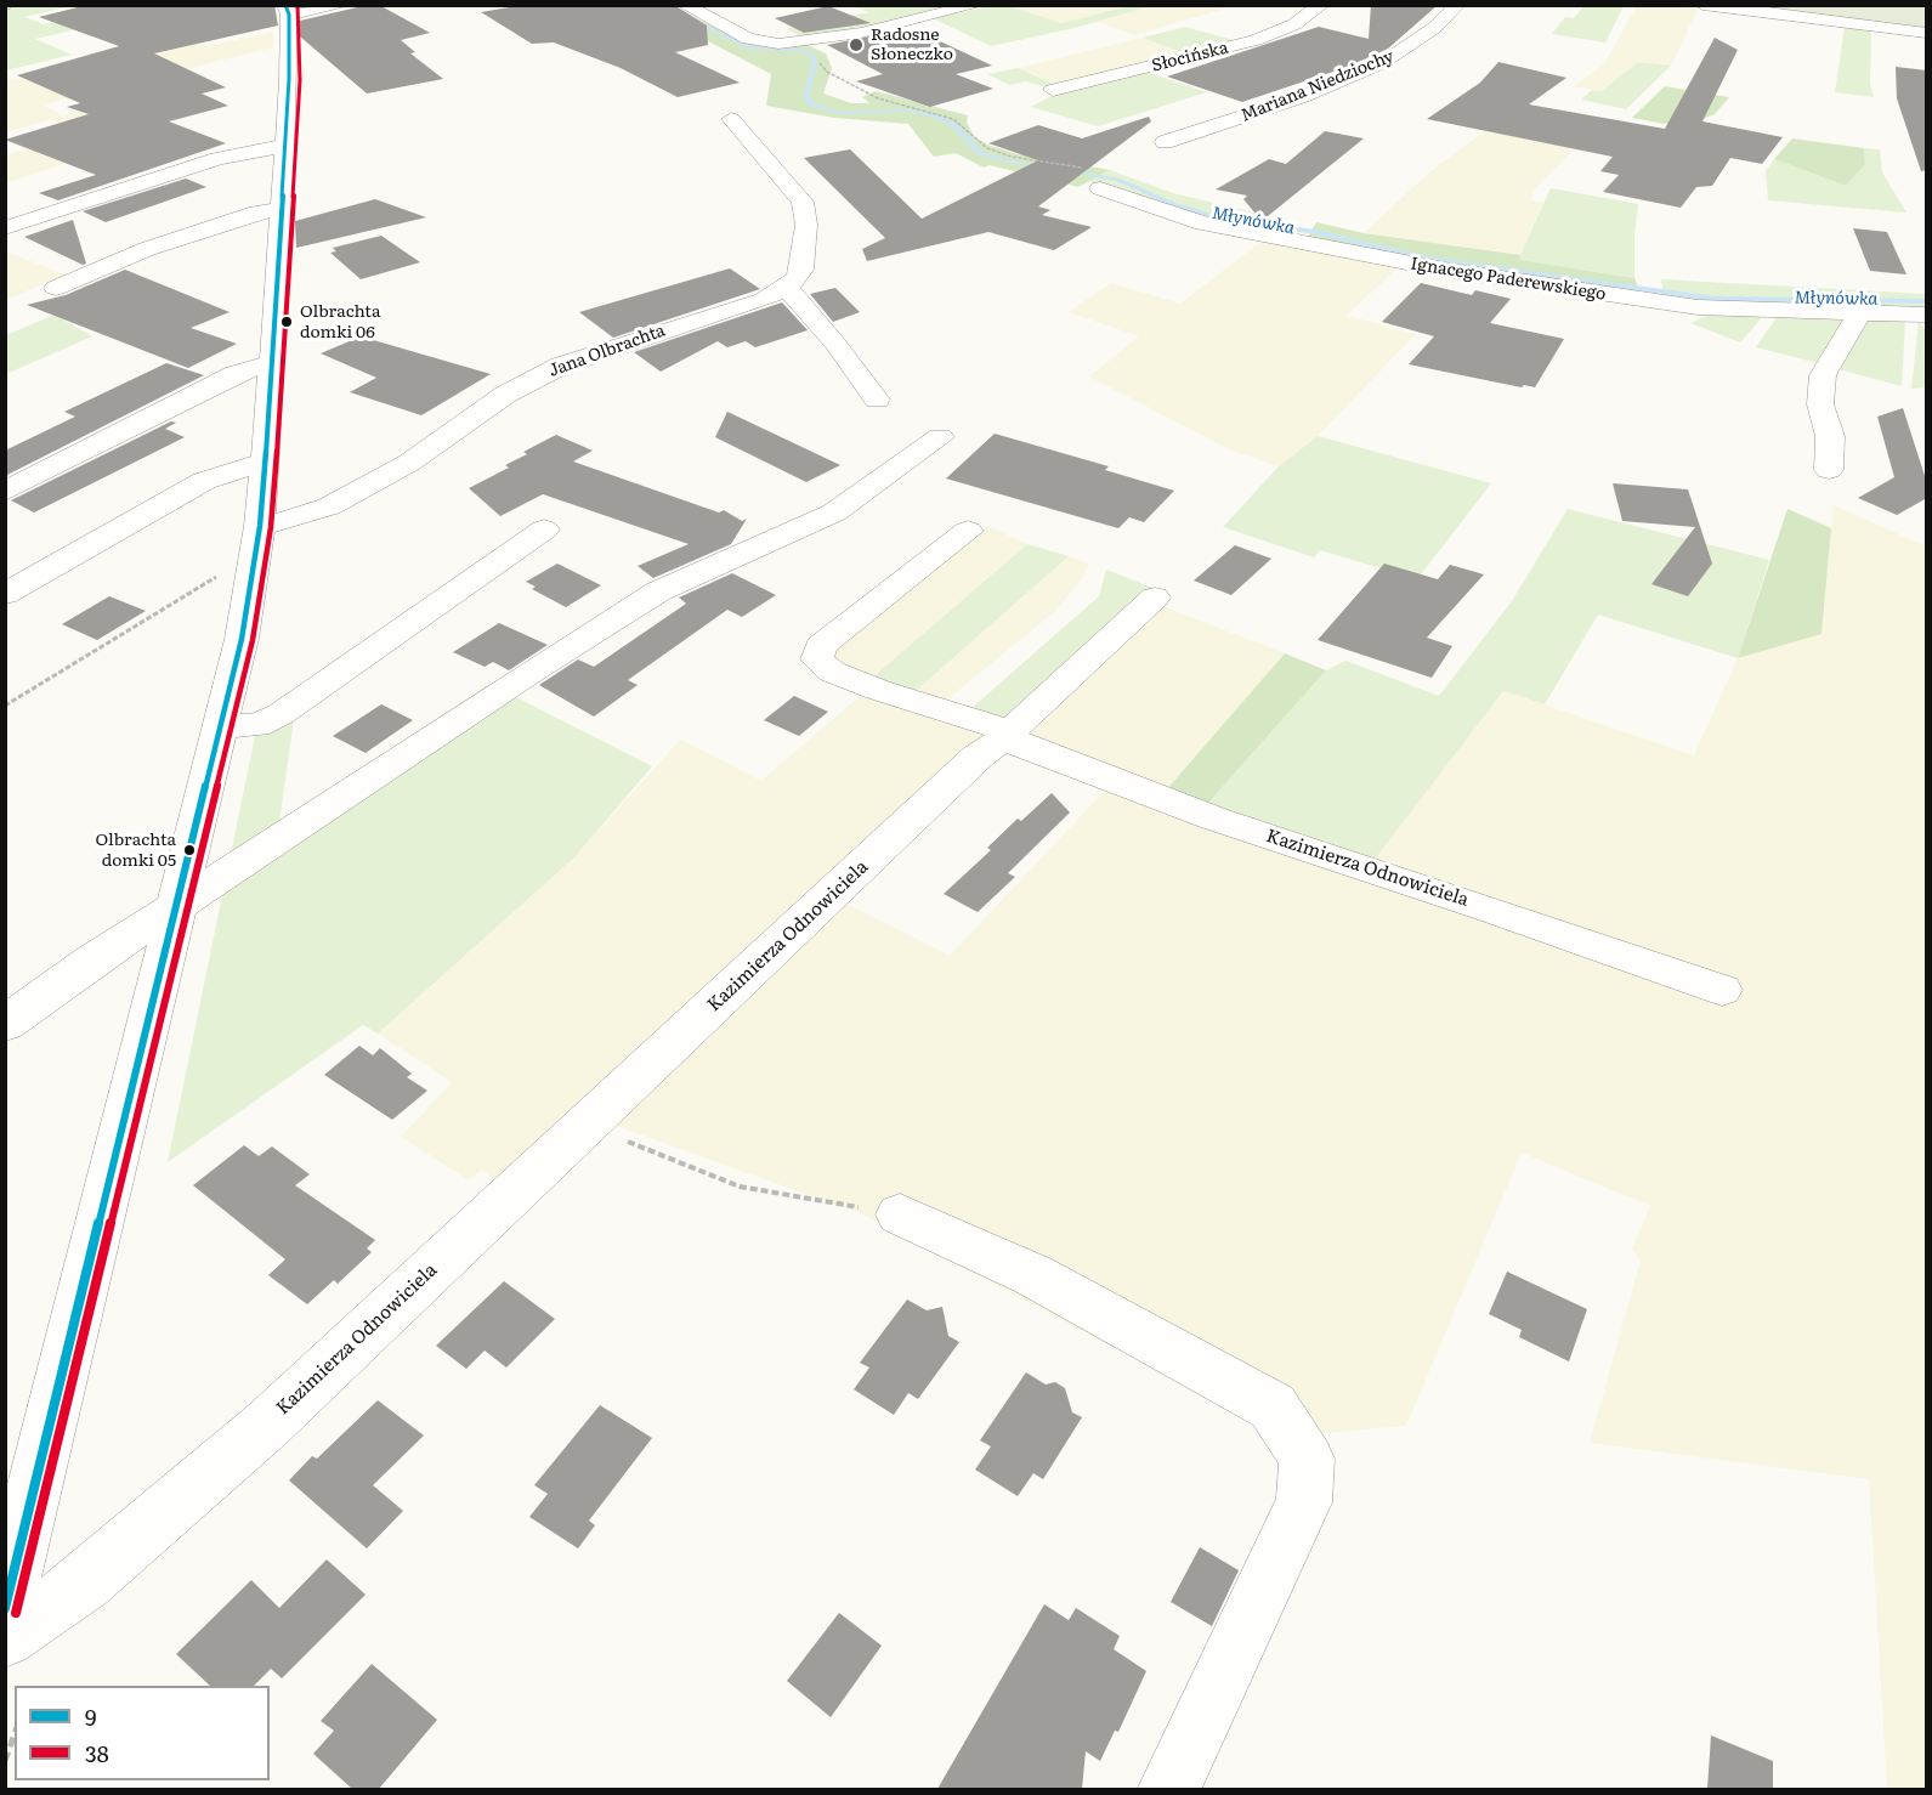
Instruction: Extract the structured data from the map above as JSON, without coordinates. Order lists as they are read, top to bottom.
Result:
{
  "streets": {
    "street": [
      "Słocińska",
      "Mariana Niedziochy",
      "Ignacego Paderewskiego",
      "Jana Olbrachta",
      "Kazimierza Odnowiciela"
    ]
  },
  "water": ["Młynówka"],
  "places": ["Radosne Słoneczko", "Olbrachta domki 06", "Olbrachta domki 05"],
  "lines": ["transit line 9", "transit line 38"],
  "legend": ["9", "38"]
}
